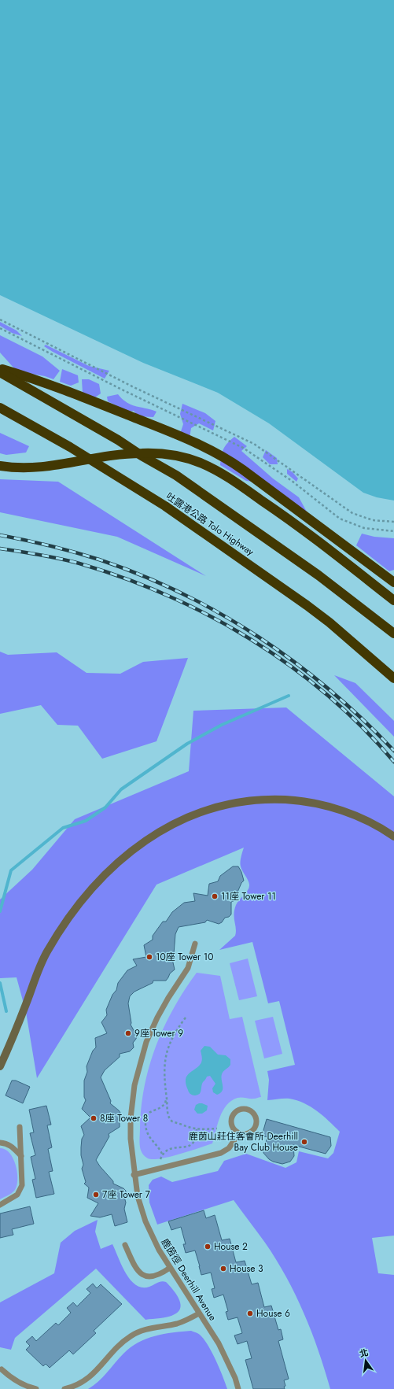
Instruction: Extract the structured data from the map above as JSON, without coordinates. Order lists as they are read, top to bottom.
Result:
{
  "streets": {
    "highway": ["吐露港公路 Tolo Highway"],
    "lane": ["鹿茵徑 Deerhill Avenue"]
  },
  "places": [
    "11座 Tower 11",
    "10座 Tower 10",
    "9座 Tower 9",
    "8座 Tower 8",
    "鹿茵山莊住客會所 Deerhill Bay Club House",
    "7座 Tower 7",
    "House 2",
    "House 3",
    "House 6"
  ],
  "north": "top"
}
